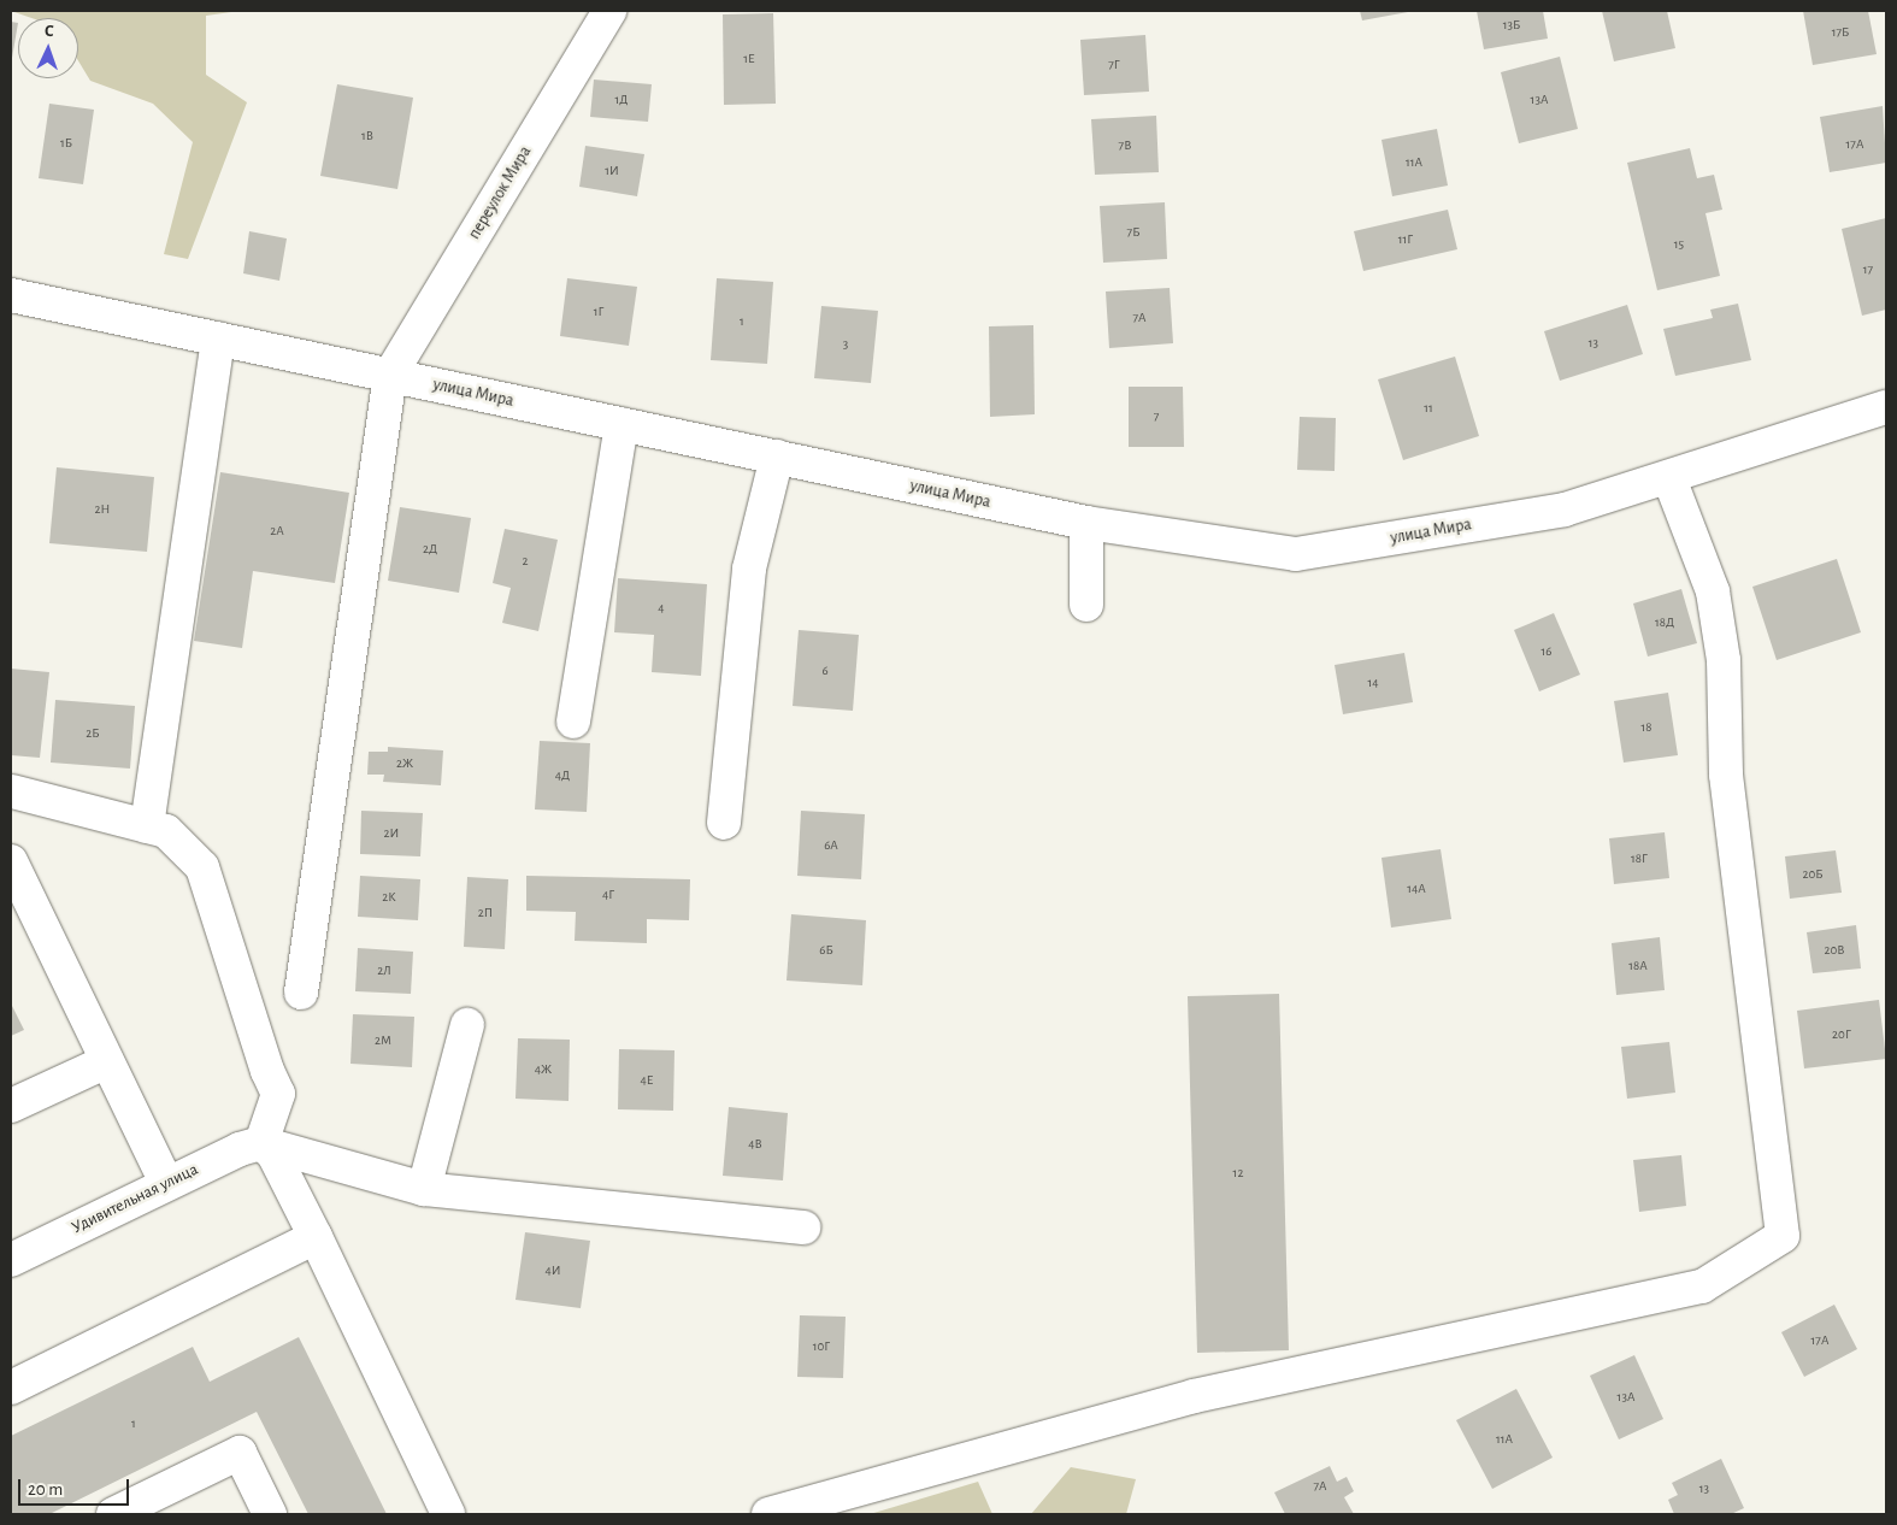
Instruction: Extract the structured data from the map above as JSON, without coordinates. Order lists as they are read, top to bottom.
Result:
{
  "streets": {
    "street": ["переулок Мира", "улица Мира", "Удивительная улица"]
  },
  "crossings": [
    ["переулок Мира", "улица Мира"]
  ],
  "house_numbers": [
    "13Б",
    "17Б",
    "1Е",
    "7Г",
    "1Д",
    "13А",
    "1В",
    "1Б",
    "17А",
    "7В",
    "11А",
    "1И",
    "7Б",
    "11Г",
    "15",
    "17",
    "1Г",
    "7А",
    "1",
    "13",
    "3",
    "11",
    "7",
    "2Н",
    "2А",
    "2Д",
    "2",
    "4",
    "18Д",
    "16",
    "6",
    "14",
    "18",
    "2Б",
    "2Ж",
    "4Д",
    "2И",
    "6А",
    "18Г",
    "20Б",
    "14А",
    "4Г",
    "2К",
    "2П",
    "6Б",
    "20В",
    "18А",
    "2Л",
    "20Г",
    "2М",
    "4Ж",
    "4Е",
    "4В",
    "12",
    "4И",
    "17А",
    "10Г",
    "13А",
    "1",
    "11А",
    "7А",
    "13"
  ],
  "scale_bar": "20 m",
  "north": "top"
}
